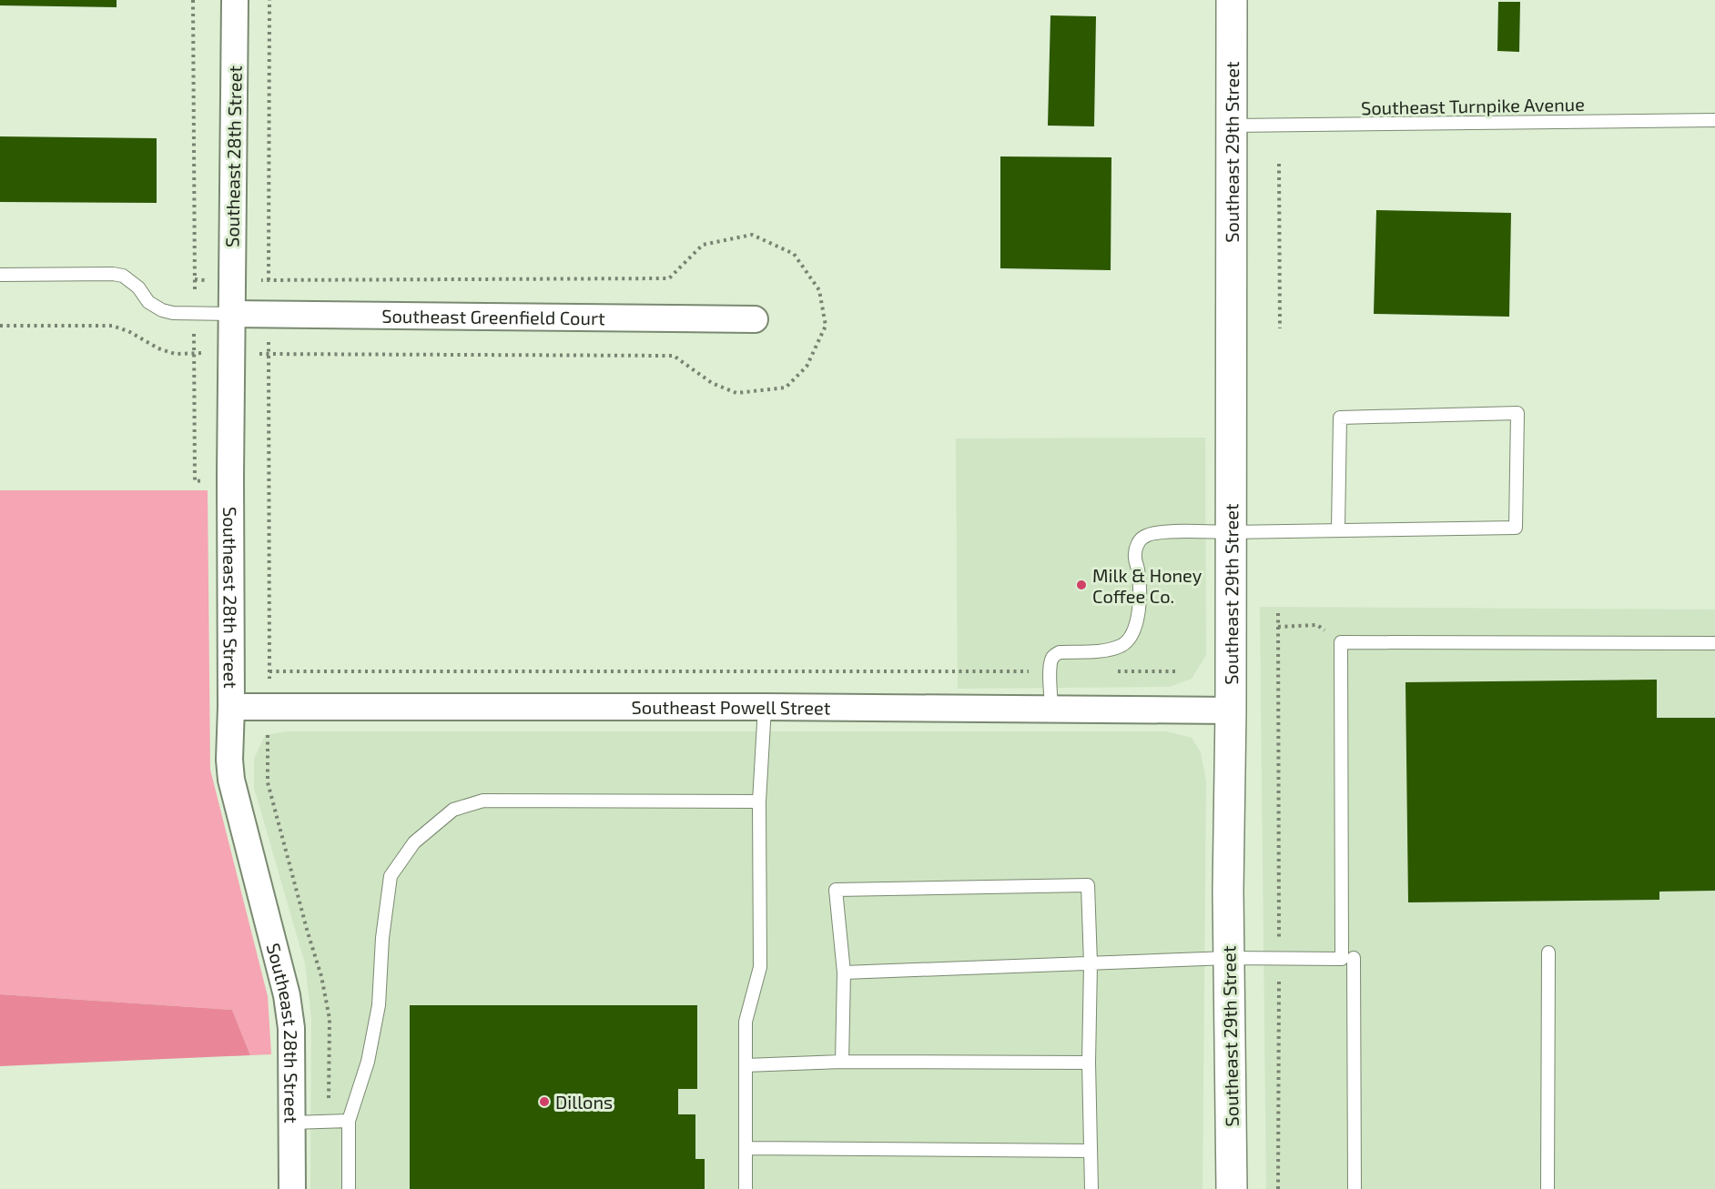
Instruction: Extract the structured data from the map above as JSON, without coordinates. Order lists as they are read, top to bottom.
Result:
{
  "streets": {
    "main road": ["Southeast 29th Street"],
    "street": ["Southeast 28th Street", "Southeast Greenfield Court", "Southeast Powell Street"],
    "lane": ["Southeast Turnpike Avenue"]
  },
  "crossings": [
    ["Southeast Turnpike Avenue", "Southeast 29th Street"],
    ["Southeast 29th Street", "Southeast Powell Street"],
    ["Southeast 28th Street", "Southeast Greenfield Court"],
    ["Southeast 28th Street", "Southeast Powell Street"]
  ],
  "places": ["Milk & Honey Coffee Co.", "Dillons"]
}
